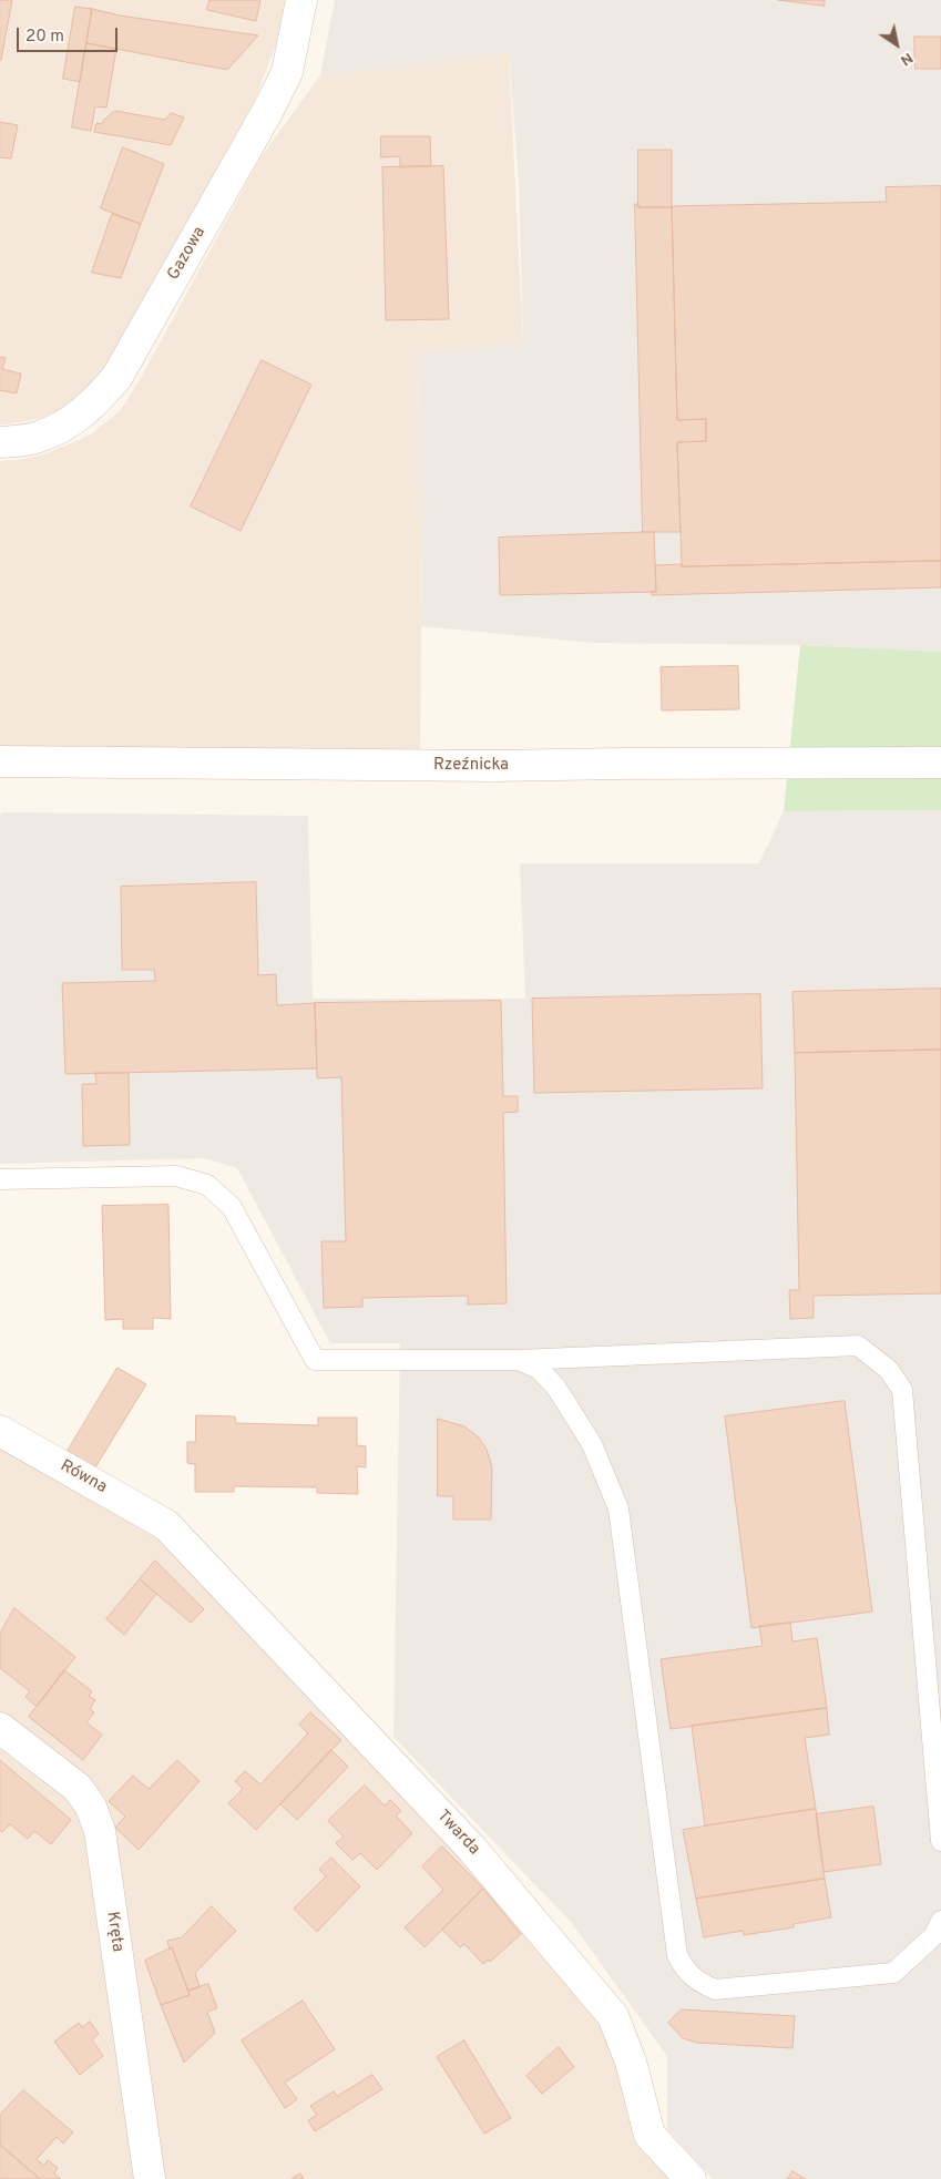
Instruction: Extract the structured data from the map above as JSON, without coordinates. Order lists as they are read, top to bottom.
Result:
{
  "streets": {
    "street": [
      "Gazowa",
      "Rzeźnicka",
      "Równa",
      "Twarda",
      "Kręta"
    ]
  },
  "crossings": [
    ["Równa", "Twarda"]
  ],
  "scale_bar": "20 m",
  "north": "bottom right"
}
